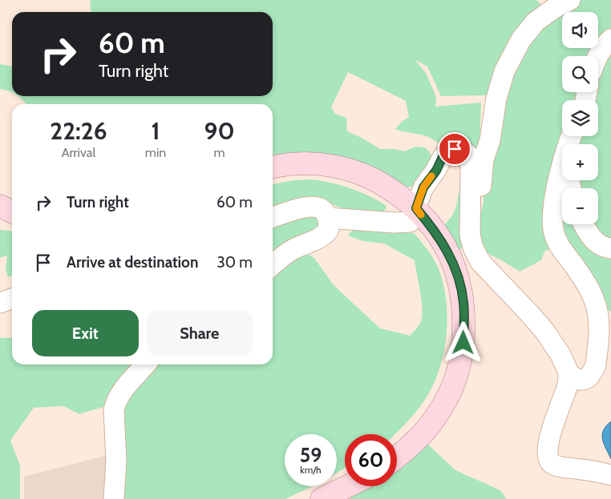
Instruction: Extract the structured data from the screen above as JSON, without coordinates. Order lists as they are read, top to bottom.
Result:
{
  "page": {
    "map_buttons": ["+", "−"],
    "turn": ["60 m", "Turn right"],
    "eta": [
      "22:26",
      "Arrival",
      "1",
      "min",
      "90",
      "m"
    ],
    "list": [
      {
        "name": "Turn right",
        "value": "60 m"
      },
      {
        "name": "Arrive at destination",
        "value": "30 m"
      }
    ],
    "buttons": ["Exit", "Share"],
    "speed": "59 km/h",
    "limit": "60"
  }
}
